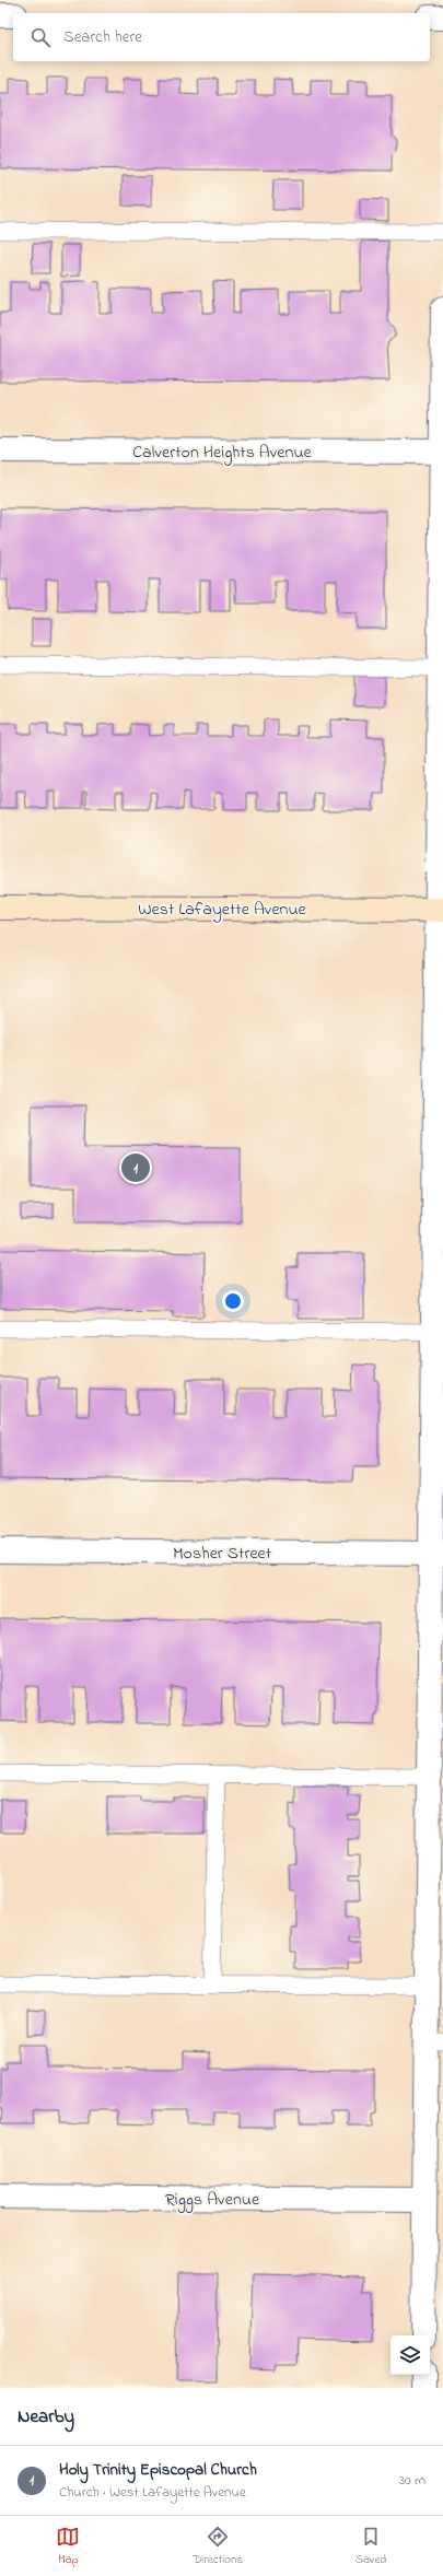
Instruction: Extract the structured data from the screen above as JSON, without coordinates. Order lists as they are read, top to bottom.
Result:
{
  "streets": {
    "main road": ["West Lafayette Avenue"],
    "street": ["Calverton Heights Avenue", "Mosher Street", "Riggs Avenue"]
  },
  "page": {
    "search": "Search here",
    "pins": "1",
    "heading": "Nearby",
    "list": [
      {
        "mark": "1",
        "name": "Holy Trinity Episcopal Church",
        "note": "Church · West Lafayette Avenue",
        "value": "30 m"
      }
    ],
    "nav": ["Map", "Directions", "Saved"]
  }
}
